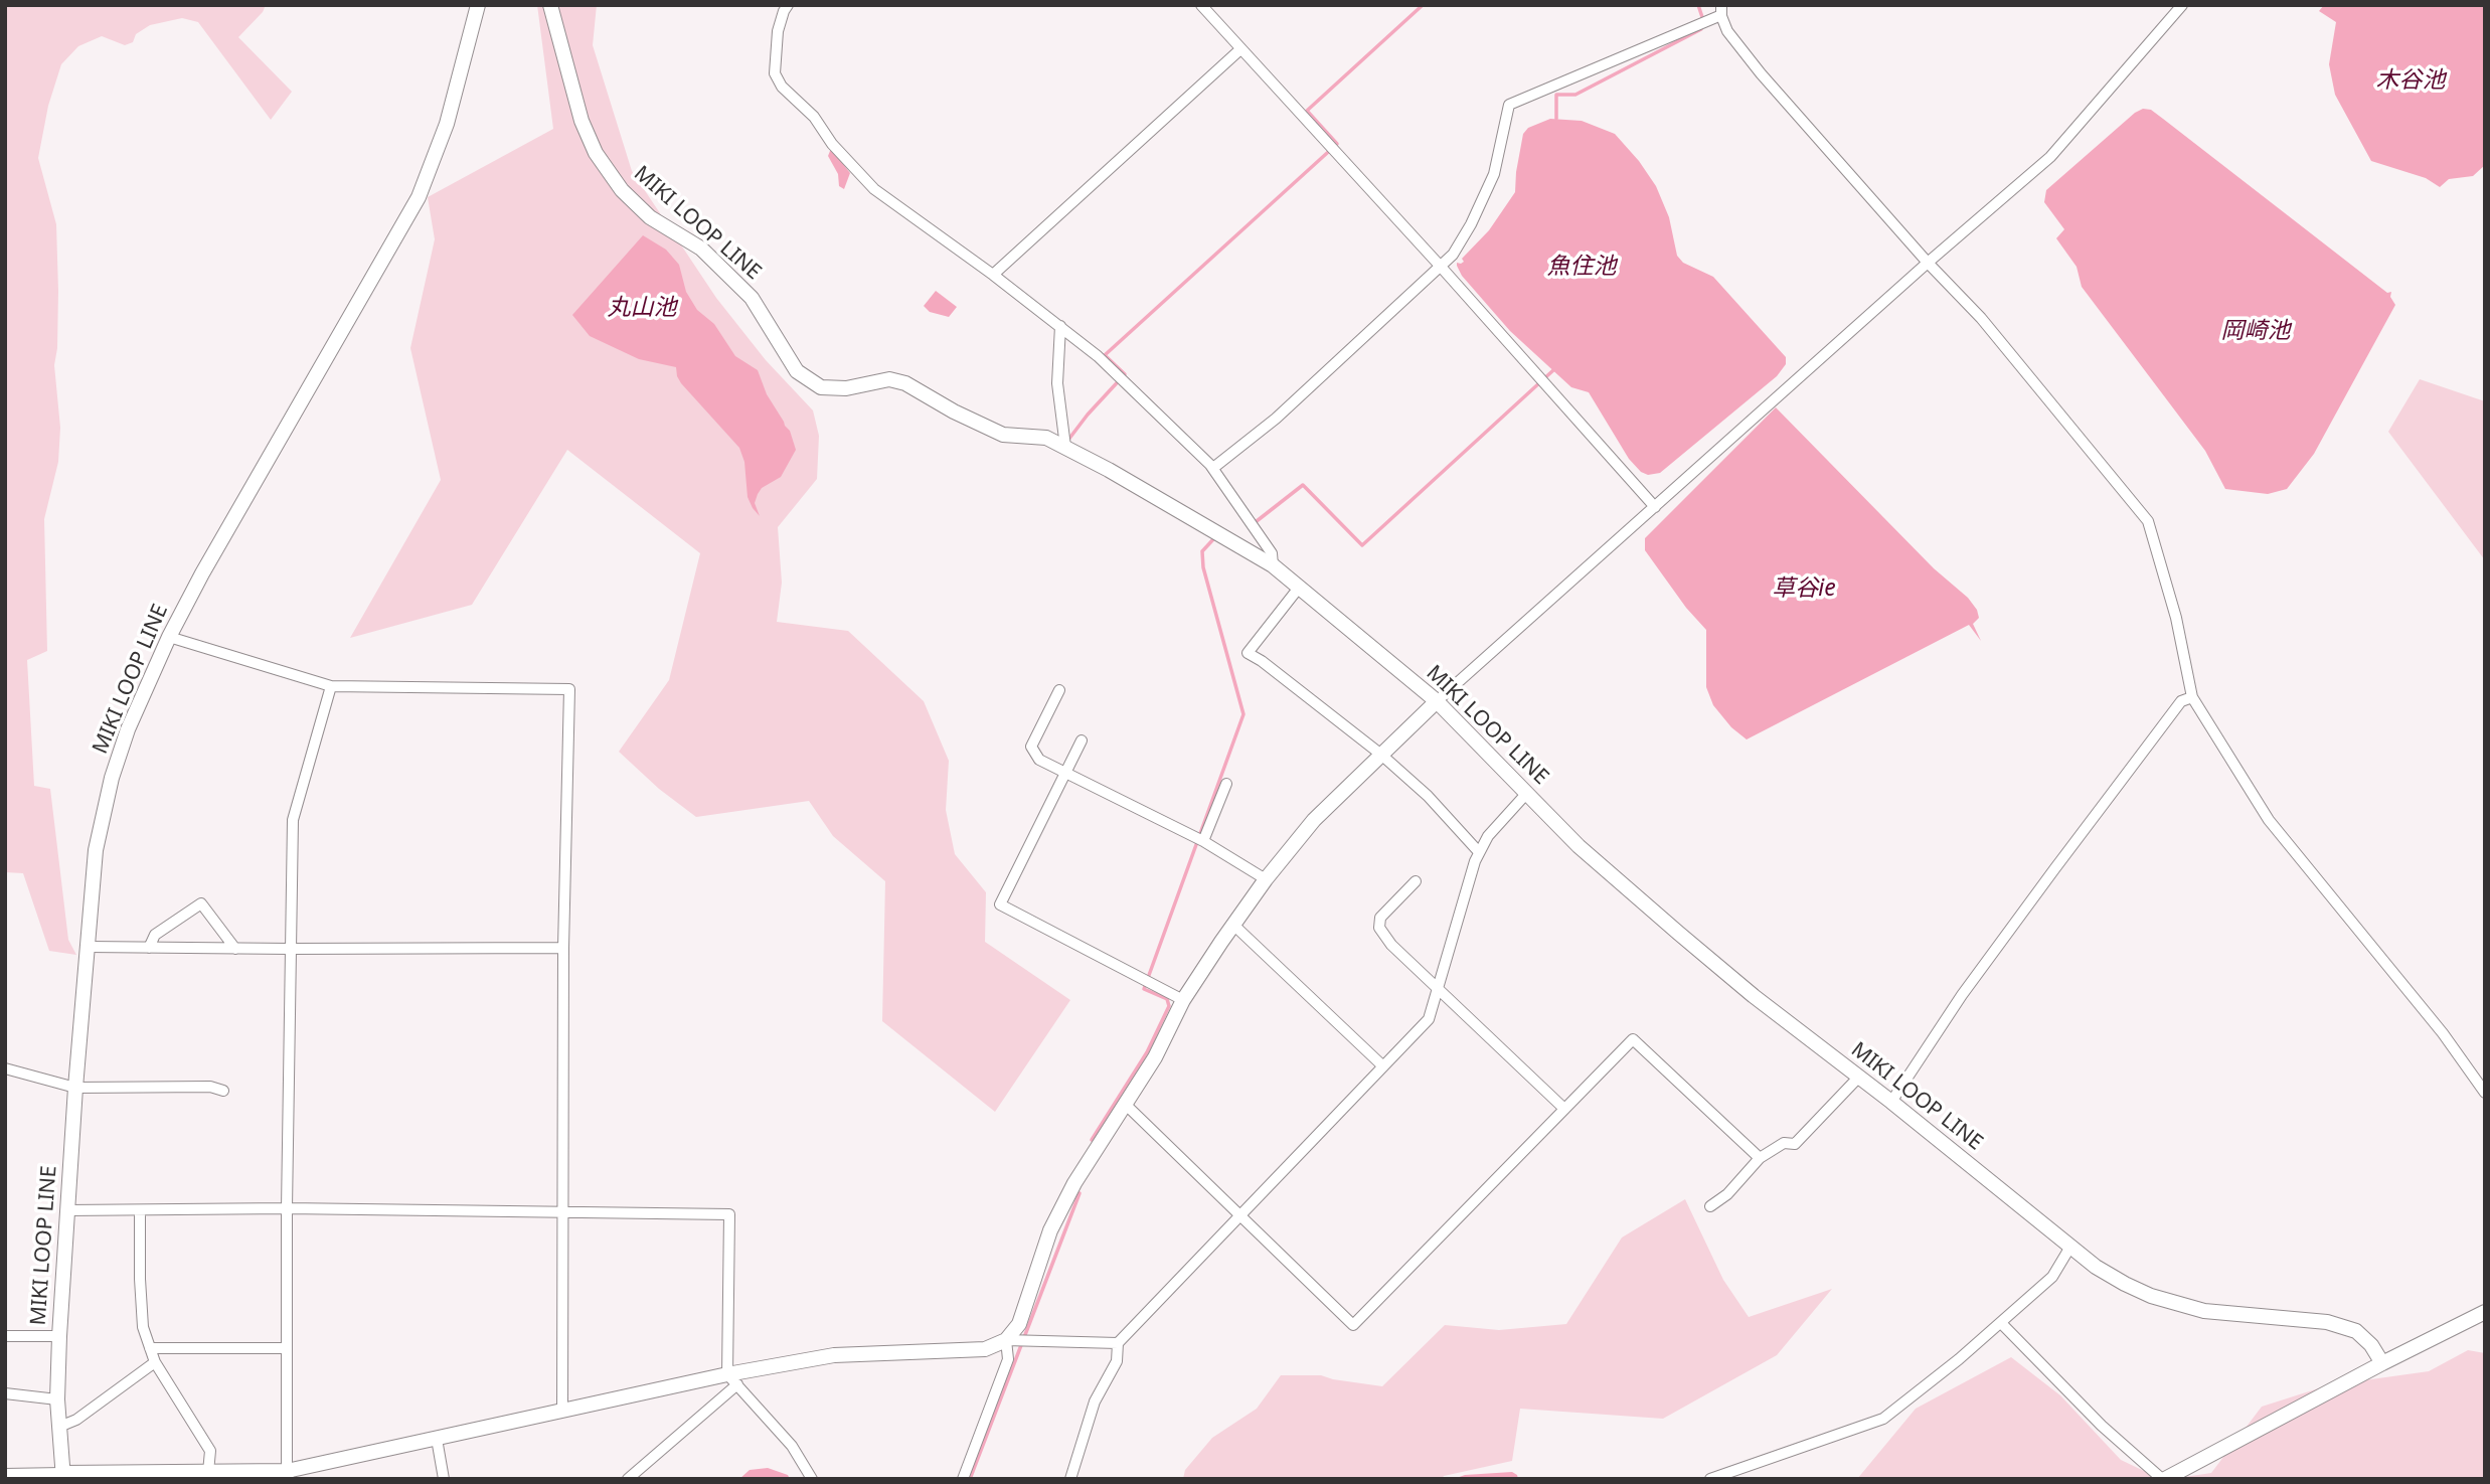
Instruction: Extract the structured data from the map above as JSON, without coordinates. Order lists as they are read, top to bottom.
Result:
{
  "streets": {
    "main road": ["MIKI LOOP LINE"]
  },
  "water": [
    "木谷池",
    "魚住池",
    "丸山池",
    "岡崎池",
    "草谷ie"
  ]
}
